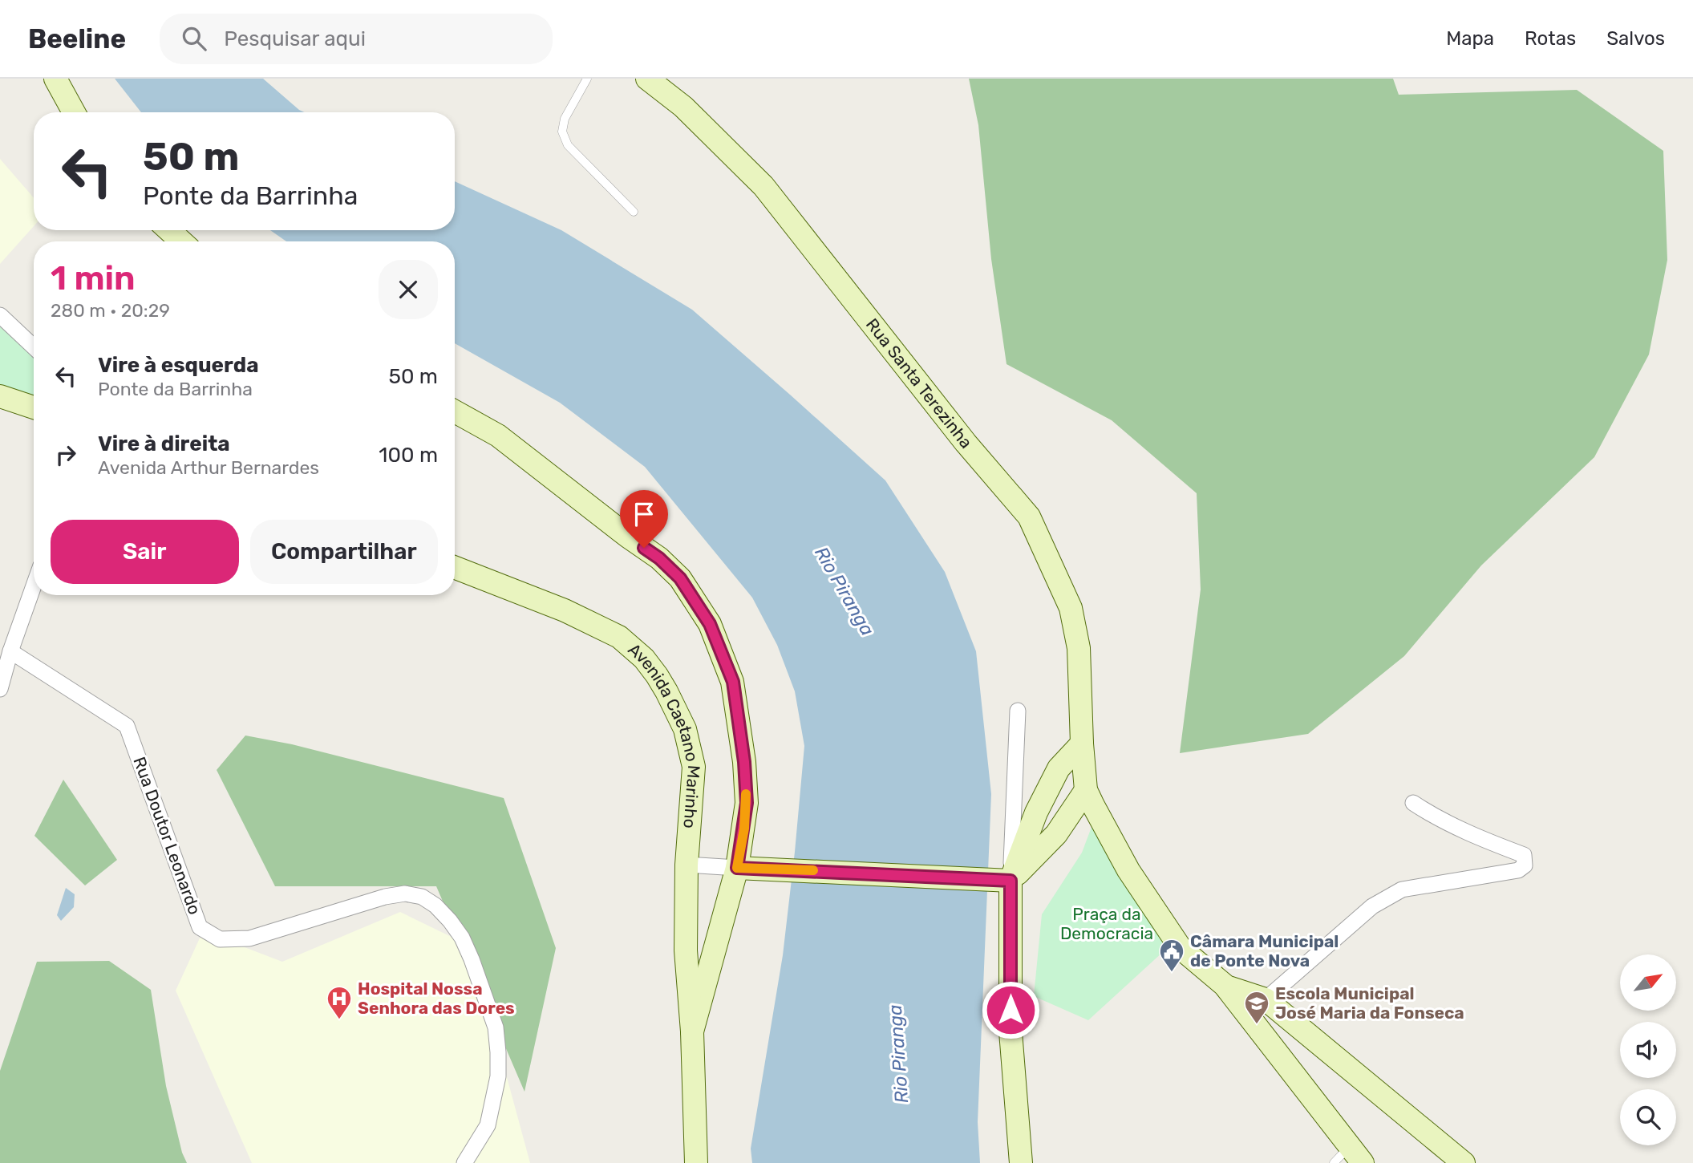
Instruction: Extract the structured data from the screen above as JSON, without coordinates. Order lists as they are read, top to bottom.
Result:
{
  "streets": {
    "street": ["Rua Santa Terezinha", "Avenida Caetano Marinho", "Rua Doutor Leonardo"]
  },
  "water": ["Rio Piranga"],
  "parks": ["Praça da Democracia"],
  "places": {
    "public building": ["Câmara Municipal de Ponte Nova"],
    "hospital": ["Hospital Nossa Senhora das Dores"],
    "school or university": ["Escola Municipal José Maria da Fonseca"]
  },
  "north": "top right",
  "page": {
    "header": "Beeline",
    "search": "Pesquisar aqui",
    "nav": ["Mapa", "Rotas", "Salvos"],
    "turn": ["50 m", "Ponte da Barrinha"],
    "heading": ["1 min", "280 m · 20:29"],
    "list": [
      {
        "name": "Vire à esquerda",
        "note": "Ponte da Barrinha",
        "value": "50 m"
      },
      {
        "name": "Vire à direita",
        "note": "Avenida Arthur Bernardes",
        "value": "100 m"
      }
    ],
    "buttons": ["Sair", "Compartilhar"]
  }
}
